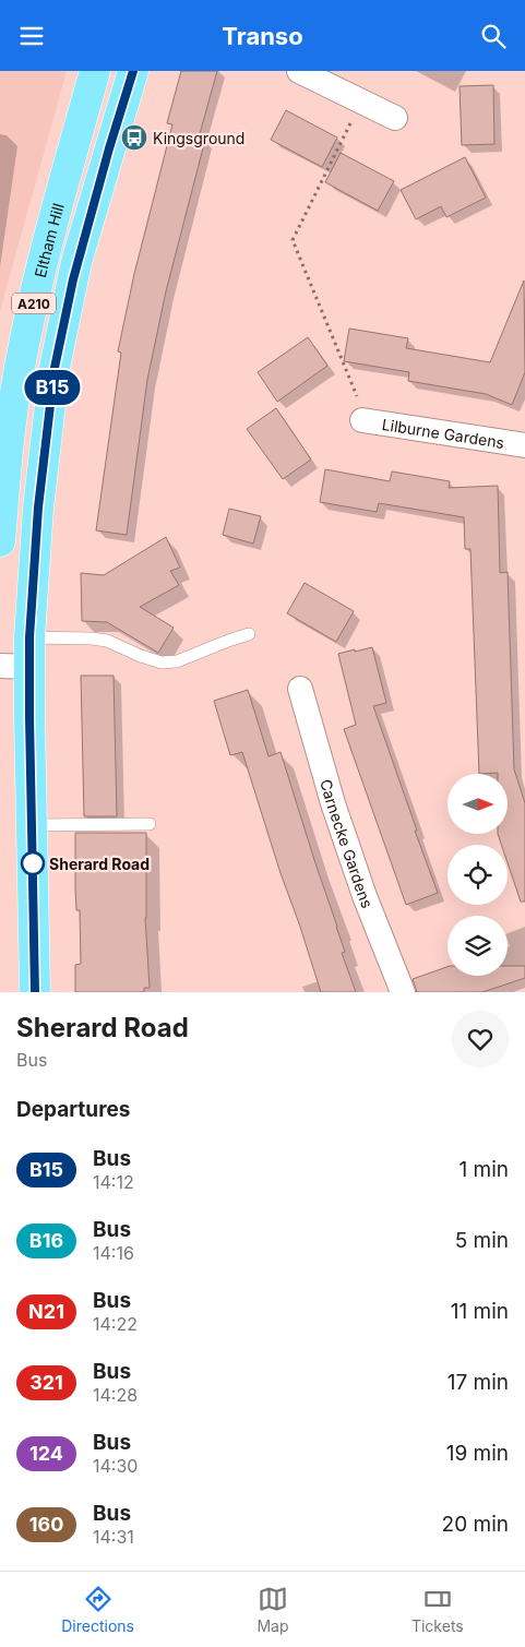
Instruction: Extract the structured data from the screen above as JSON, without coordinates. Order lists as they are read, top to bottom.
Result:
{
  "streets": {
    "main road": ["Eltham Hill", "A210"],
    "street": ["Lilburne Gardens", "Carnecke Gardens"]
  },
  "places": {
    "bus stop": ["Kingsground"],
    "other": ["Sherard Road"]
  },
  "lines": ["bus line B15"],
  "north": "right",
  "page": {
    "header": "Transo",
    "on_map": "B15",
    "heading": [
      ["Sherard Road", "Bus"],
      "Departures"
    ],
    "list": [
      {
        "mark": "B15",
        "name": "Bus",
        "note": "14:12",
        "value": "1 min"
      },
      {
        "mark": "B16",
        "name": "Bus",
        "note": "14:16",
        "value": "5 min"
      },
      {
        "mark": "N21",
        "name": "Bus",
        "note": "14:22",
        "value": "11 min"
      },
      {
        "mark": "321",
        "name": "Bus",
        "note": "14:28",
        "value": "17 min"
      },
      {
        "mark": "124",
        "name": "Bus",
        "note": "14:30",
        "value": "19 min"
      },
      {
        "mark": "160",
        "name": "Bus",
        "note": "14:31",
        "value": "20 min"
      }
    ],
    "tabs": ["Directions", "Map", "Tickets"]
  }
}
